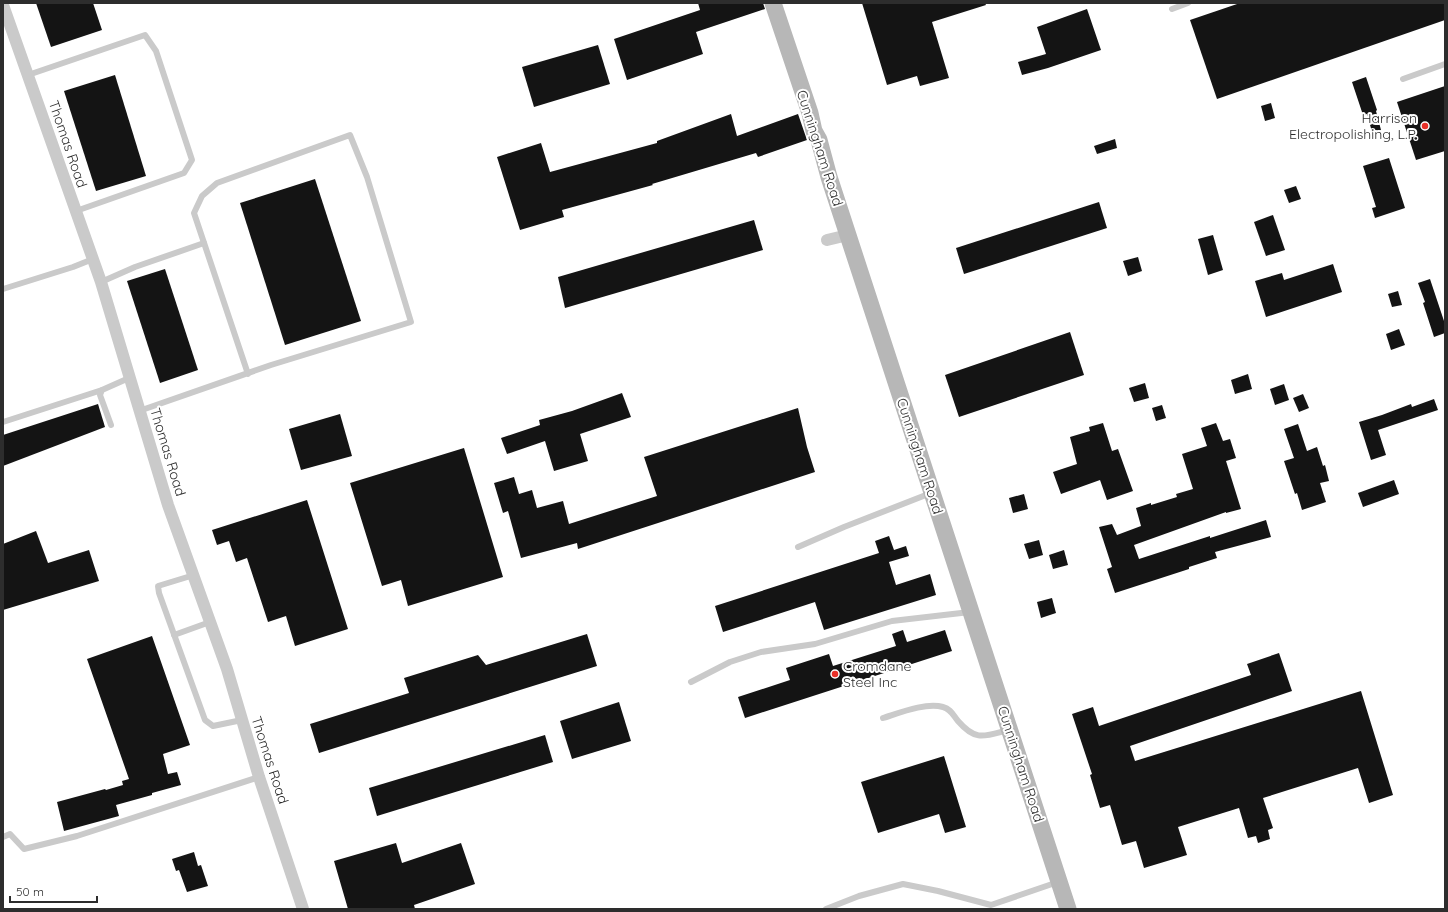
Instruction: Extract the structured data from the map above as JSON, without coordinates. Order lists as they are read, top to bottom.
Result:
{
  "streets": {
    "street": ["Thomas Road", "Cunningham Road"]
  },
  "places": ["Harrison Electropolishing, L.P.", "Cromdane Steel Inc"],
  "scale_bar": "50 m"
}
